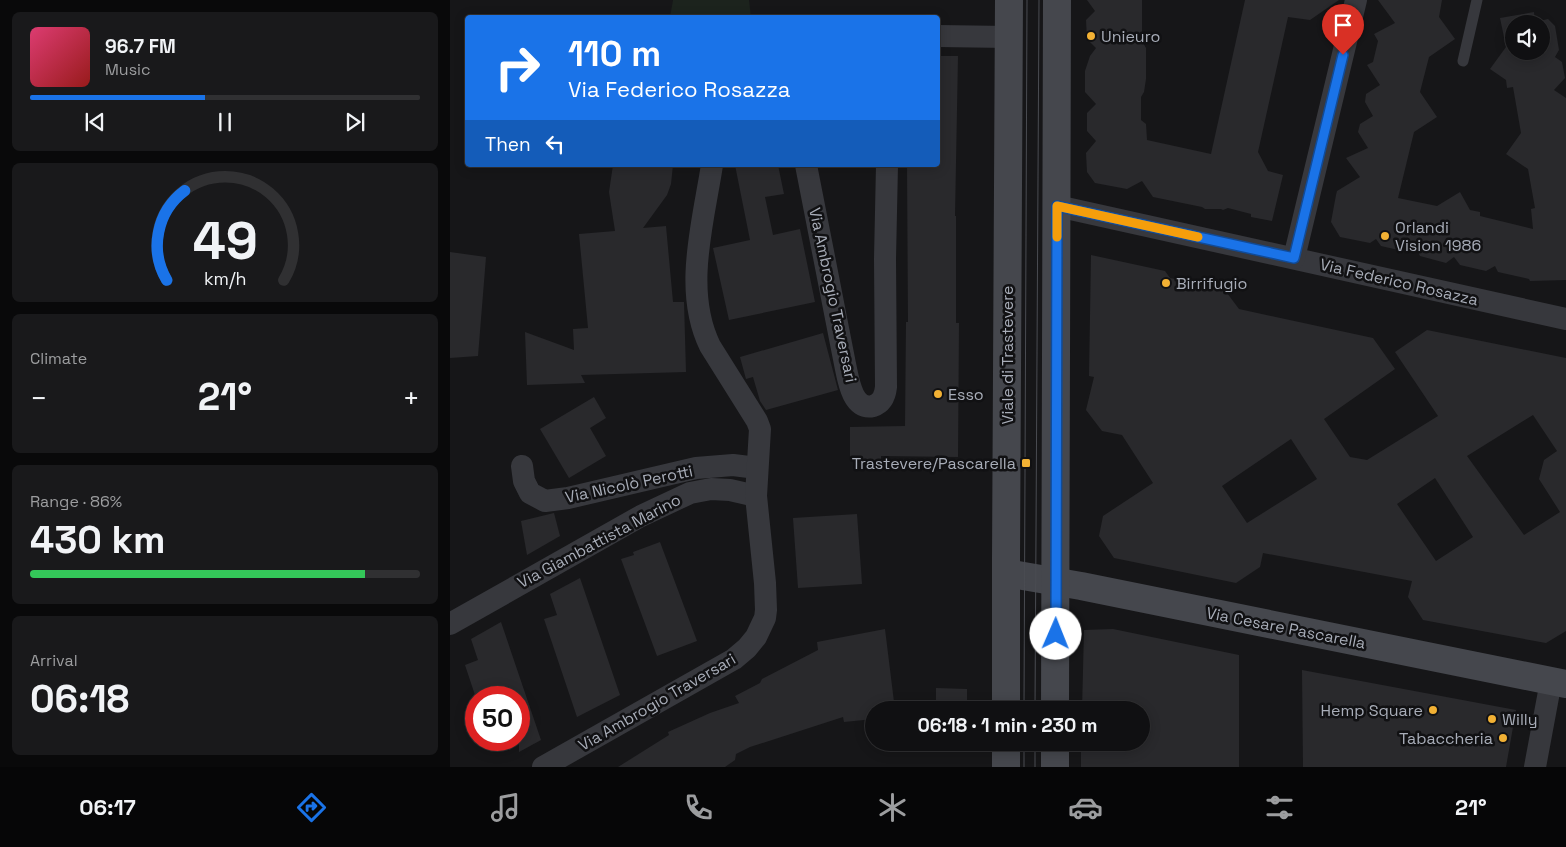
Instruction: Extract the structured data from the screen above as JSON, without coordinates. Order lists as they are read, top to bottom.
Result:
{
  "streets": {
    "main road": ["Viale di Trastevere", "Via Cesare Pascarella"],
    "street": [
      "Via Federico Rosazza",
      "Via Ambrogio Traversari",
      "Via Nicolò Perotti",
      "Via Giambattista Marino"
    ]
  },
  "crossings": [
    ["Via Ambrogio Traversari", "Via Nicolò Perotti"],
    ["Via Ambrogio Traversari", "Via Giambattista Marino"],
    ["Viale di Trastevere", "Via Cesare Pascarella"]
  ],
  "places": {
    "other": [
      "Unieuro",
      "Orlandi Vision 1986",
      "Birrifugio",
      "Esso",
      "Hemp Square",
      "Willy",
      "Tabaccheria"
    ],
    "transit": ["Trastevere/Pascarella"]
  },
  "page": {
    "turn": ["110 m", "Via Federico Rosazza"],
    "song": ["96.7 FM", "Music"],
    "then": "Then",
    "tile": [
      "Climate",
      ["Range · 86%", "430 km"],
      ["Arrival", "06:18"]
    ],
    "heat": ["−", "21°", "+"],
    "limit": "50",
    "trip": "06:18 · 1 min · 230 m",
    "tabs": ["06:17", "21°"],
    "gauge": ["49", "km/h"]
  }
}
